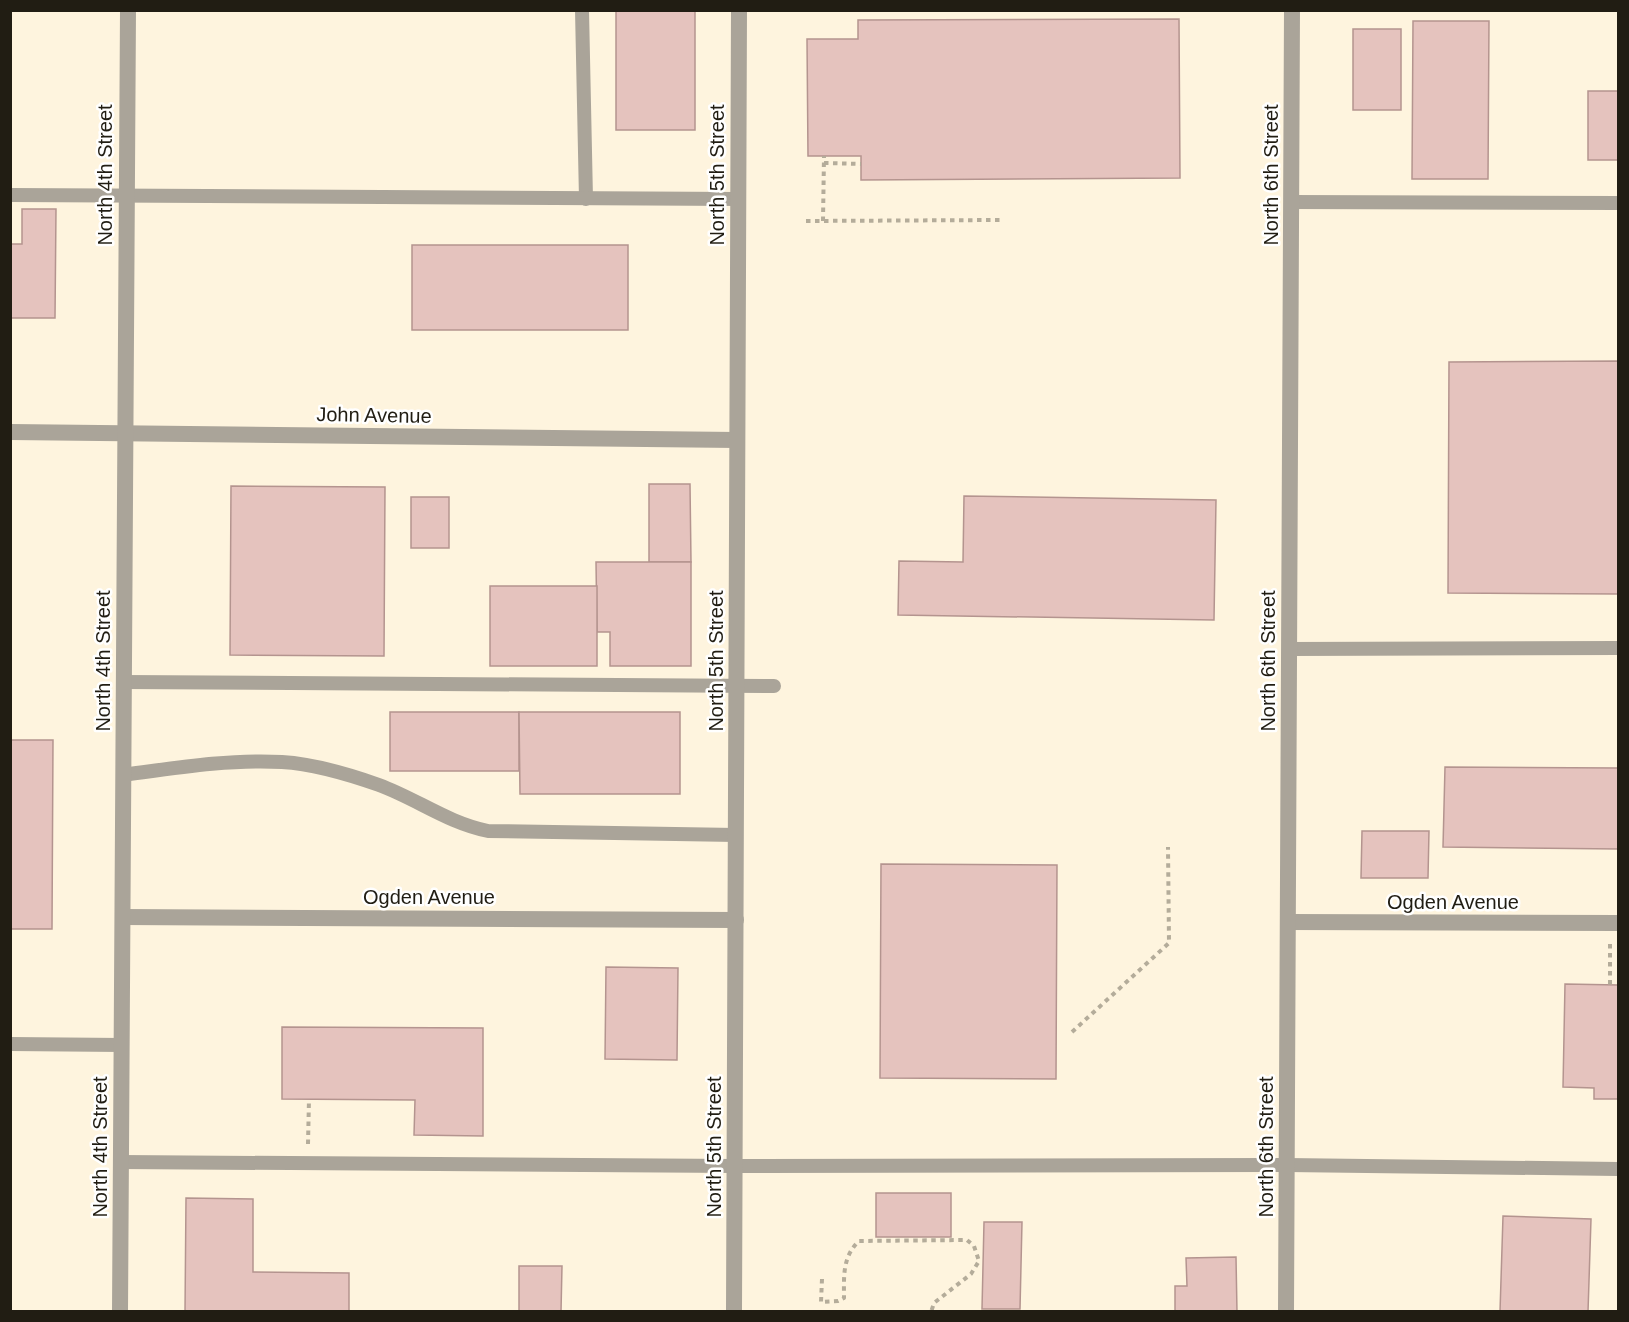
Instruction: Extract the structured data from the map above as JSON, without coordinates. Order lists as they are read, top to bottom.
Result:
{
  "streets": {
    "street": [
      "North 4th Street",
      "North 5th Street",
      "North 6th Street",
      "John Avenue",
      "Ogden Avenue"
    ]
  },
  "crossings": [
    ["North 4th Street", "John Avenue"],
    ["North 4th Street", "Ogden Avenue"],
    ["North 5th Street", "John Avenue"],
    ["North 5th Street", "Ogden Avenue"],
    ["North 6th Street", "Ogden Avenue"]
  ]
}
